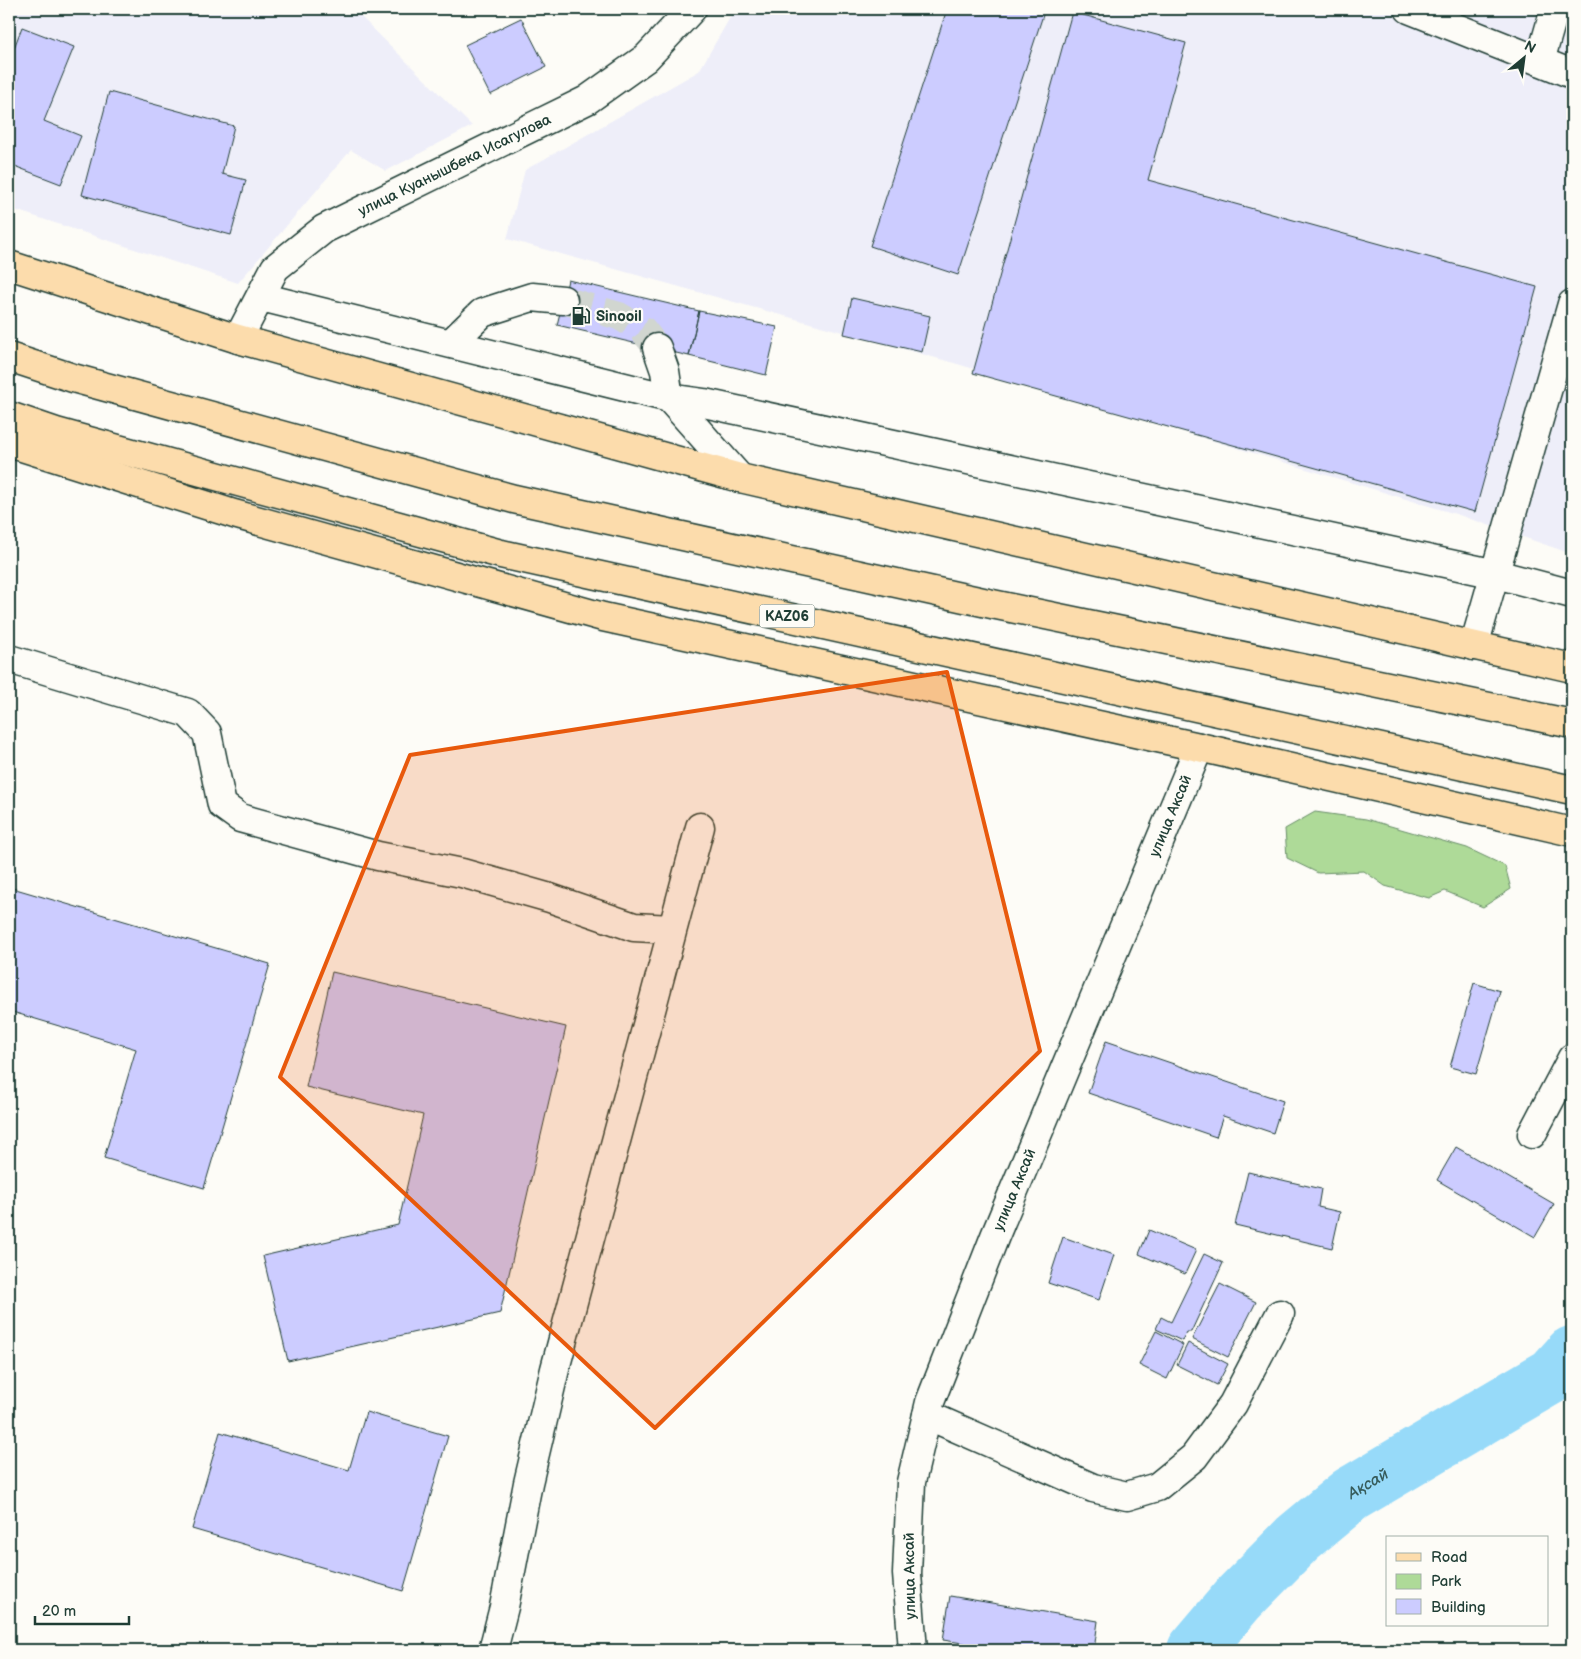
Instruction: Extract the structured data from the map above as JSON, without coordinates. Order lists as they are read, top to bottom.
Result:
{
  "streets": {
    "main road": ["KАZ06"],
    "street": ["улица Куанышбека Исагулова", "улица Аксай"]
  },
  "water": ["Ақсай"],
  "places": {
    "fuel station": ["Sinooil"]
  },
  "legend": ["Road", "Park", "Building"],
  "scale_bar": "20 m",
  "north": "top right"
}
